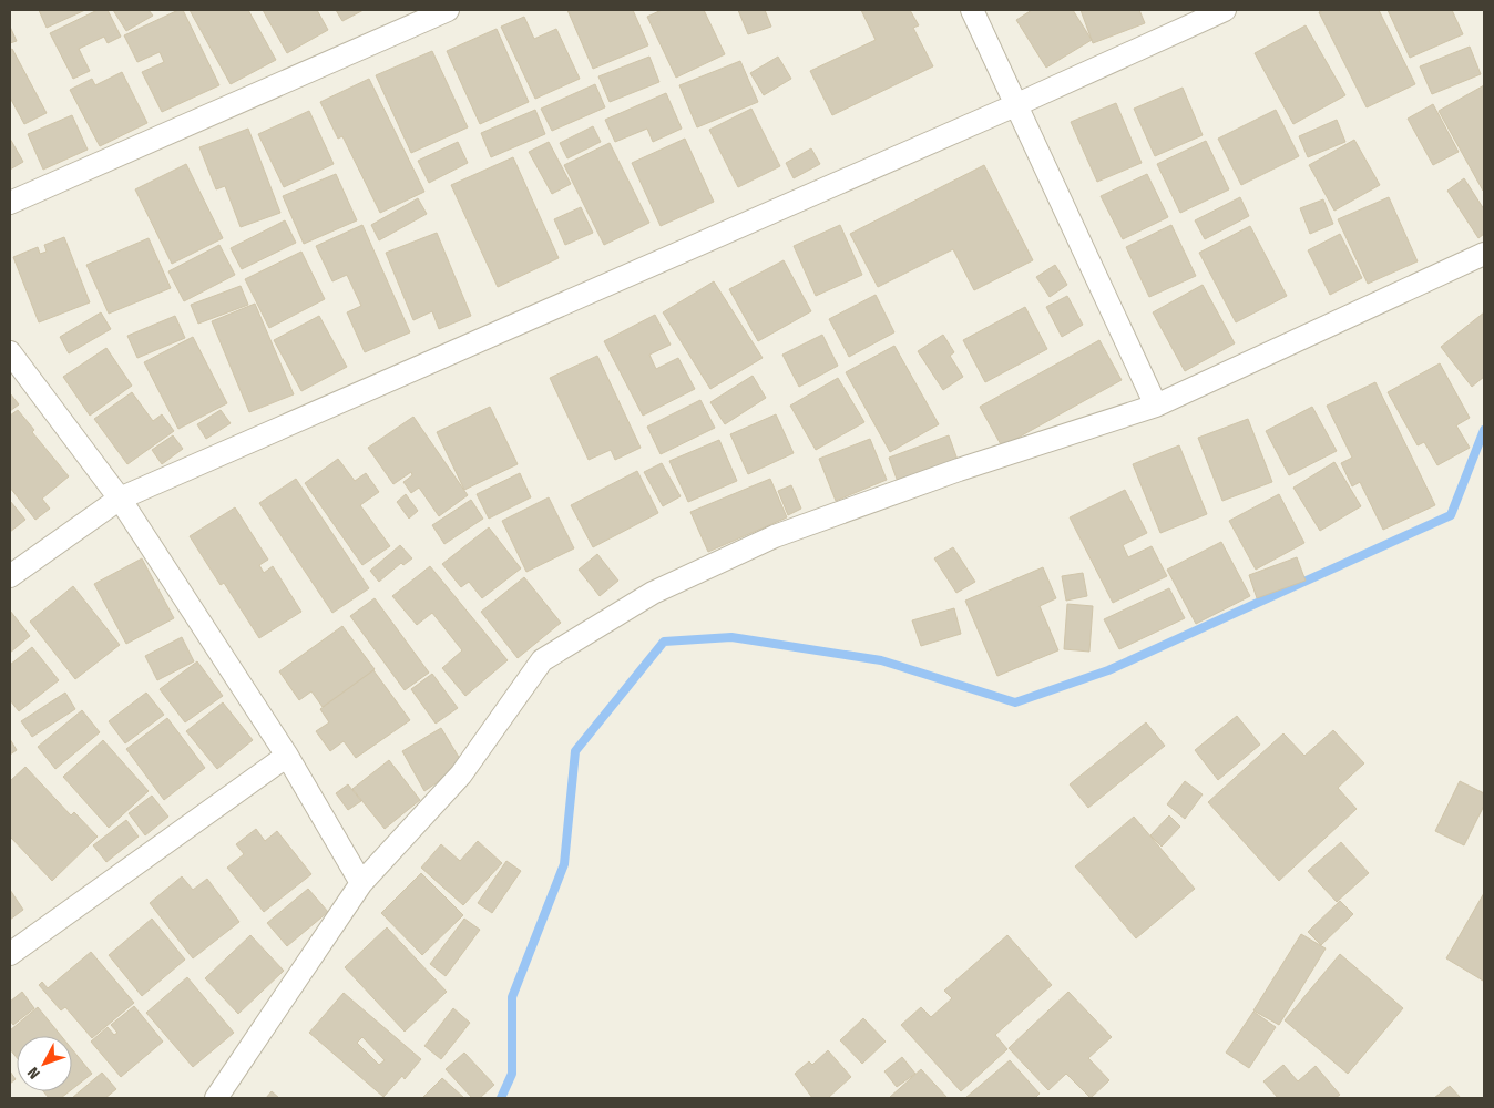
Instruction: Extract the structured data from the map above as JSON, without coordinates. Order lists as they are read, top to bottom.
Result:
{
  "north": "bottom left"
}
